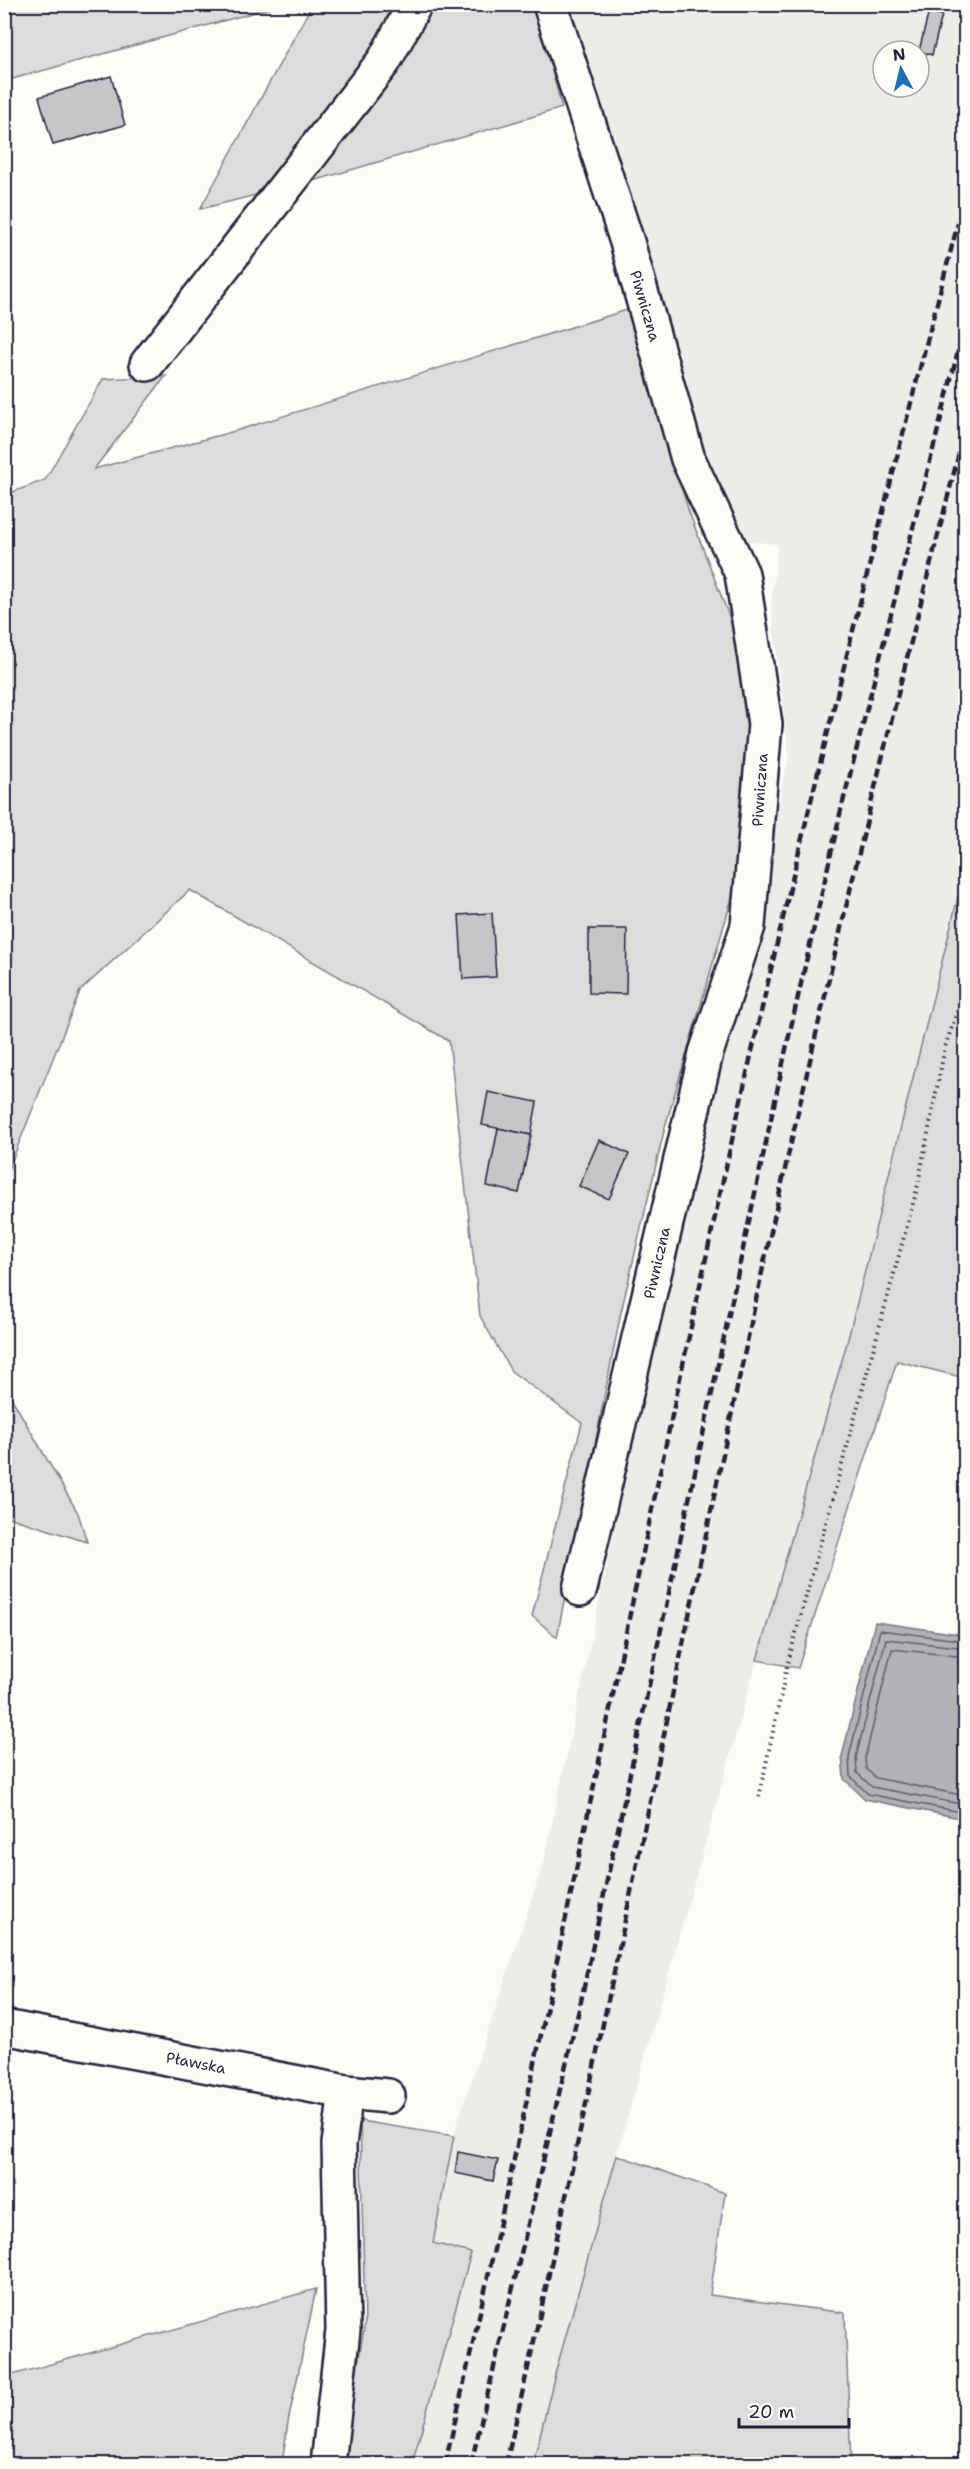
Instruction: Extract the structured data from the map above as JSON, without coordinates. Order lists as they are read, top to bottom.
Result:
{
  "streets": {
    "street": ["Piwniczna", "Pławska"]
  },
  "scale_bar": "20 m",
  "north": "top"
}
